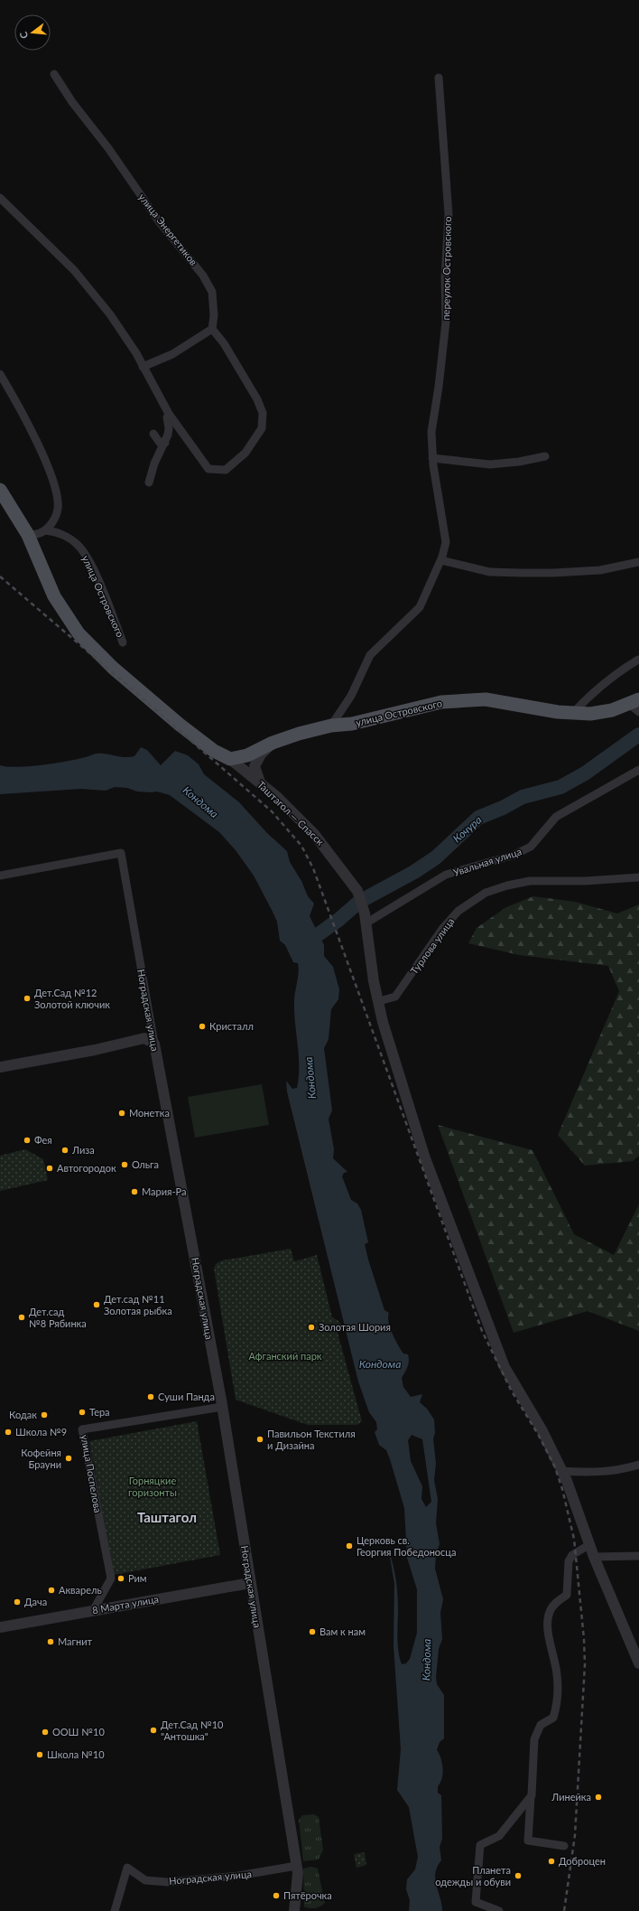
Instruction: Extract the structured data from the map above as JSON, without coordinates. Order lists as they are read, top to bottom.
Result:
{
  "streets": {
    "main road": ["улица Островского"],
    "street": [
      "улица Энергетиков",
      "переулок Островского",
      "Таштагол — Спасск",
      "Увальная улица",
      "Турлова улица",
      "Ноградская улица",
      "улица Поспелова",
      "8 Марта улица"
    ]
  },
  "crossings": [
    ["переулок Островского", "улица Островского"],
    ["улица Островского", "Таштагол — Спасск"],
    ["Таштагол — Спасск", "Увальная улица"],
    ["Таштагол — Спасск", "Турлова улица"],
    ["Ноградская улица", "улица Поспелова"],
    ["Ноградская улица", "8 Марта улица"],
    ["улица Поспелова", "8 Марта улица"]
  ],
  "districts": ["Таштагол"],
  "water": ["Кондома", "Кочура"],
  "parks": ["Афганский парк", "Горняцкие горизонты"],
  "places": [
    "Дет.Сад №12 Золотой ключик",
    "Кристалл",
    "Монетка",
    "Фея",
    "Лиза",
    "Ольга",
    "Автогородок",
    "Мария-Ра",
    "Дет.сад №11 Золотая рыбка",
    "Дет.сад №8 Рябинка",
    "Золотая Шория",
    "Суши Панда",
    "Тера",
    "Кодак",
    "Школа №9",
    "Павильон Текстиля и Дизайна",
    "Кофейня Брауни",
    "Церковь св. Георгия Победоносца",
    "Рим",
    "Акварель",
    "Дача",
    "Вам к нам",
    "Магнит",
    "Дет.Сад №10 \"Антошка\"",
    "ООШ №10",
    "Школа №10",
    "Линейка",
    "Доброцен",
    "Планета одежды и обуви",
    "Пятёрочка"
  ],
  "north": "left"
}
